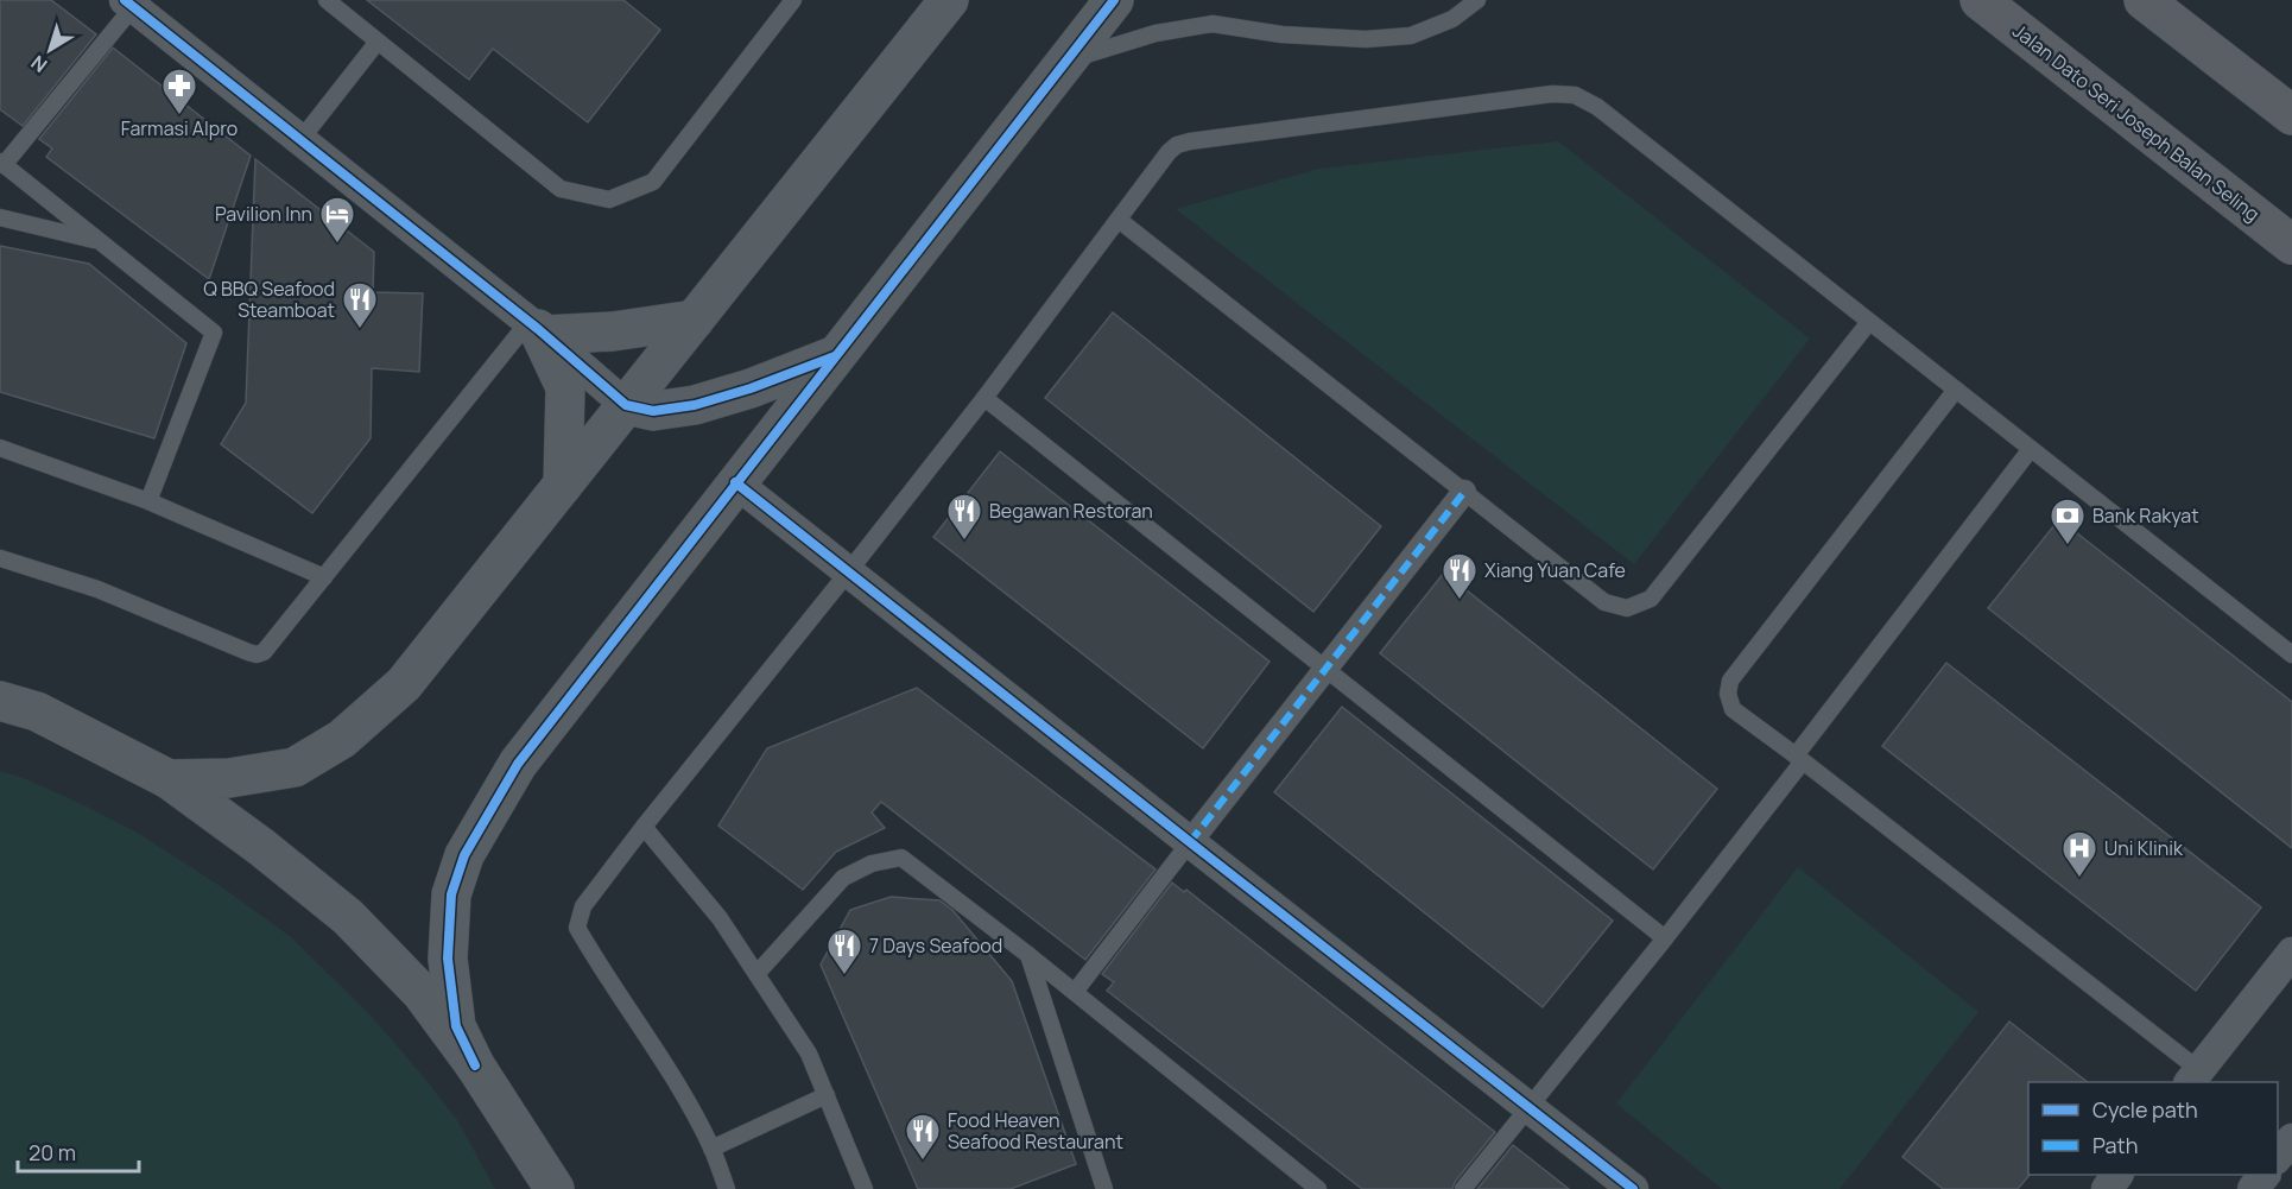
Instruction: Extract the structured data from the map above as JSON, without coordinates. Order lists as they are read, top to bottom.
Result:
{
  "streets": {
    "main road": ["Jalan Dato Seri Joseph Balan Seling"]
  },
  "places": {
    "pharmacy": ["Farmasi Alpro"],
    "hotel": ["Pavilion Inn"],
    "restaurant": [
      "Q BBQ Seafood Steamboat",
      "Begawan Restoran",
      "Xiang Yuan Cafe",
      "7 Days Seafood",
      "Food Heaven Seafood Restaurant"
    ],
    "bank": ["Bank Rakyat"],
    "hospital": ["Uni Klinik"]
  },
  "legend": ["Cycle path", "Path"],
  "scale_bar": "20 m",
  "north": "bottom left"
}
